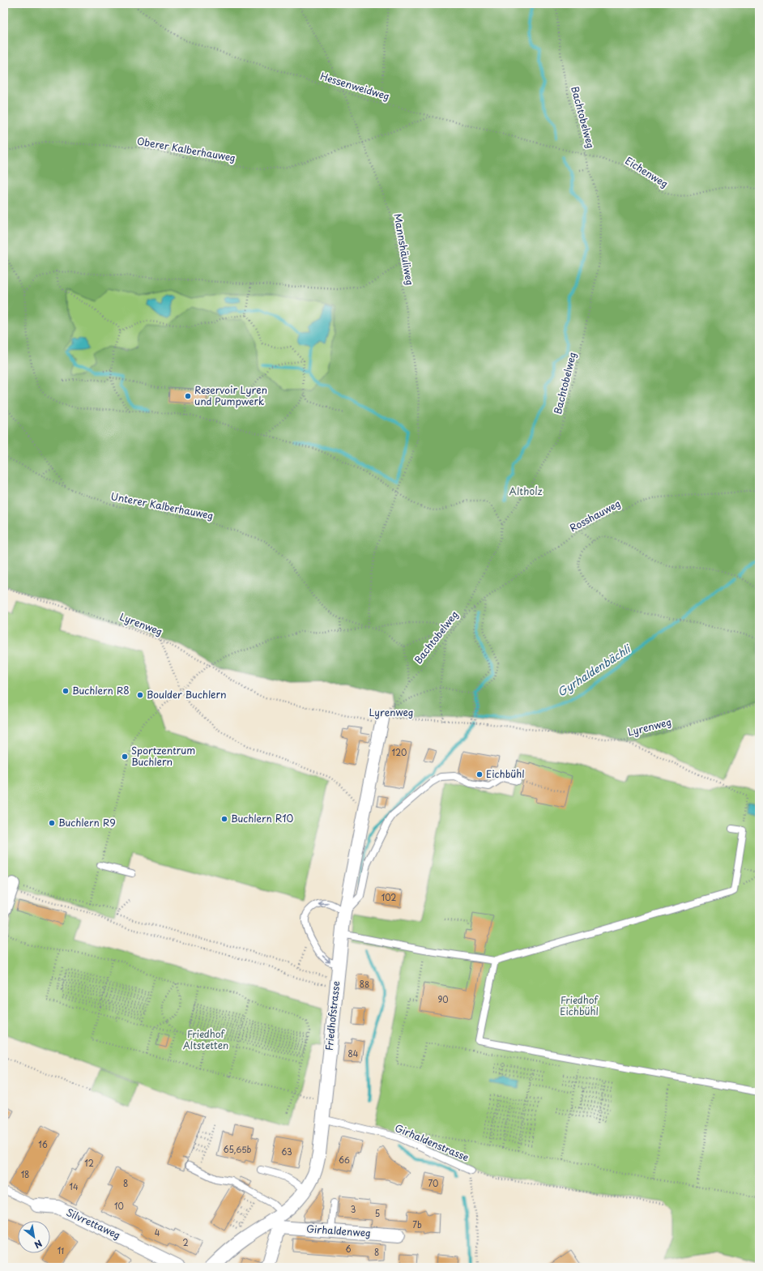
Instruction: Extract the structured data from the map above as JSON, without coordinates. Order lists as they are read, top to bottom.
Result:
{
  "streets": {
    "street": ["Friedhofstrasse", "Silvrettaweg", "Girhaldenweg"],
    "lane": ["Girhaldenstrasse"],
    "path": [
      "Hessenweidweg",
      "Bachtobelweg",
      "Oberer Kalberhauweg",
      "Eichenweg",
      "Mannshäuliweg",
      "Unterer Kalberhauweg",
      "Rosshauweg",
      "Lyrenweg"
    ]
  },
  "crossings": [
    ["Hessenweidweg", "Bachtobelweg"],
    ["Hessenweidweg", "Oberer Kalberhauweg"],
    ["Hessenweidweg", "Eichenweg"],
    ["Hessenweidweg", "Mannshäuliweg"],
    ["Bachtobelweg", "Eichenweg"],
    ["Bachtobelweg", "Rosshauweg"],
    ["Bachtobelweg", "Lyrenweg"],
    ["Bachtobelweg", "Friedhofstrasse"],
    ["Oberer Kalberhauweg", "Mannshäuliweg"],
    ["Mannshäuliweg", "Unterer Kalberhauweg"],
    ["Lyrenweg", "Friedhofstrasse"],
    ["Friedhofstrasse", "Girhaldenweg"]
  ],
  "water": ["Gyrhaldenbächli"],
  "parks": ["Altholz", "Friedhof Eichbühl", "Friedhof Altstetten"],
  "places": [
    "Reservoir Lyren und Pumpwerk",
    "Buchlern R8",
    "Boulder Buchlern",
    "Sportzentrum Buchlern",
    "Eichbühl",
    "Buchlern R10",
    "Buchlern R9"
  ],
  "house_numbers": [
    "120",
    "102",
    "88",
    "90",
    "84",
    "16",
    "65,65b",
    "63",
    "66",
    "12",
    "18",
    "8",
    "70",
    "14",
    "10",
    "3",
    "5",
    "7b",
    "4",
    "2",
    "6",
    "11",
    "8"
  ],
  "north": "bottom right"
}
